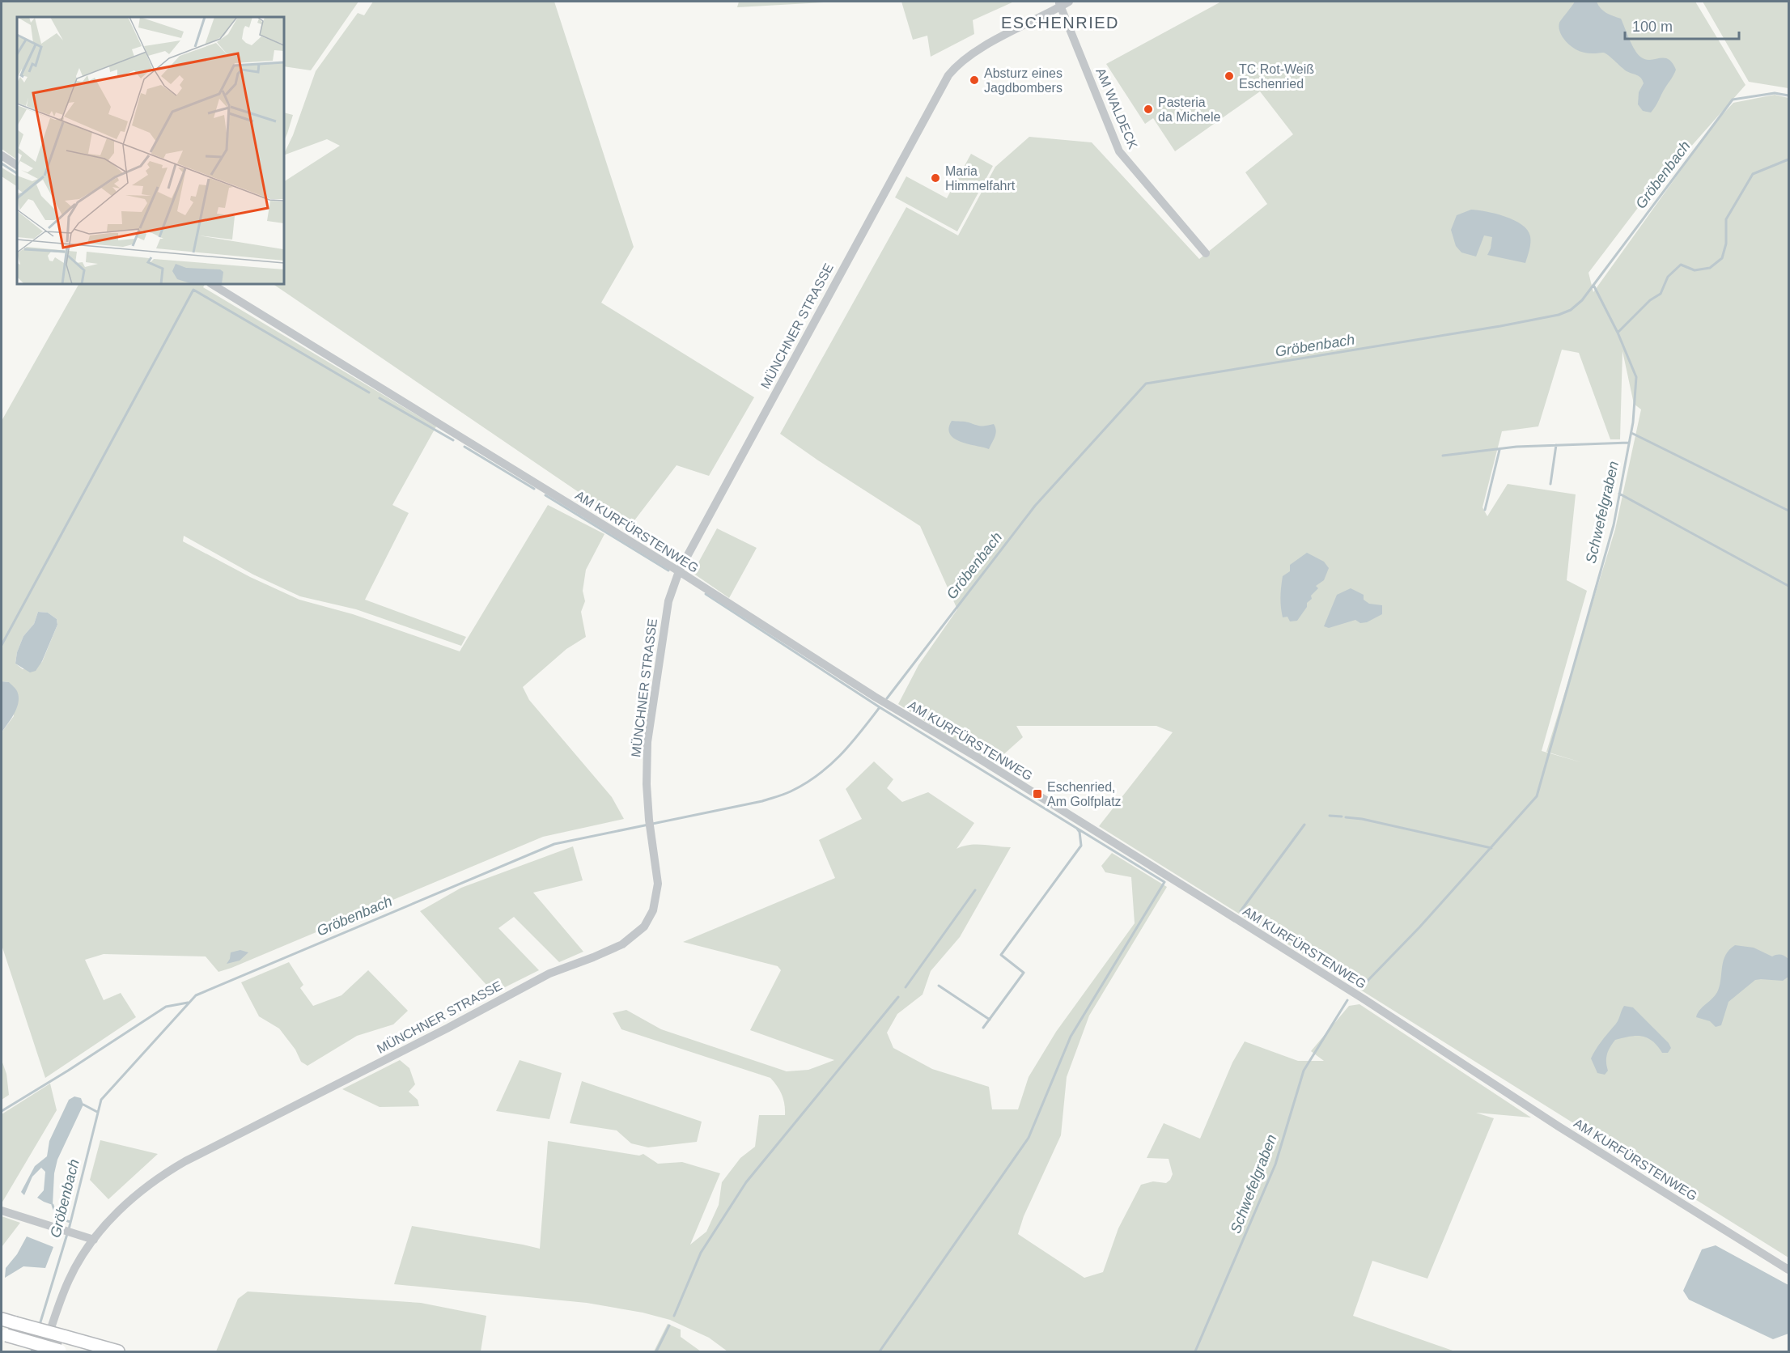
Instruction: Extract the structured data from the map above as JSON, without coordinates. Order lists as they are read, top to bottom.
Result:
{
  "streets": {
    "street": ["AM WALDECK", "MÜNCHNER STRASSE", "AM KURFÜRSTENWEG"]
  },
  "crossings": [
    ["AM WALDECK", "MÜNCHNER STRASSE"],
    ["MÜNCHNER STRASSE", "AM KURFÜRSTENWEG"]
  ],
  "districts": ["ESCHENRIED"],
  "water": ["Gröbenbach", "Schwefelgraben"],
  "places": {
    "other": [
      "TC Rot-Weiß Eschenried",
      "Absturz eines Jagdbombers",
      "Pasteria da Michele",
      "Maria Himmelfahrt"
    ],
    "transit": ["Eschenried, Am Golfplatz"]
  },
  "scale_bar": "100 m"
}
